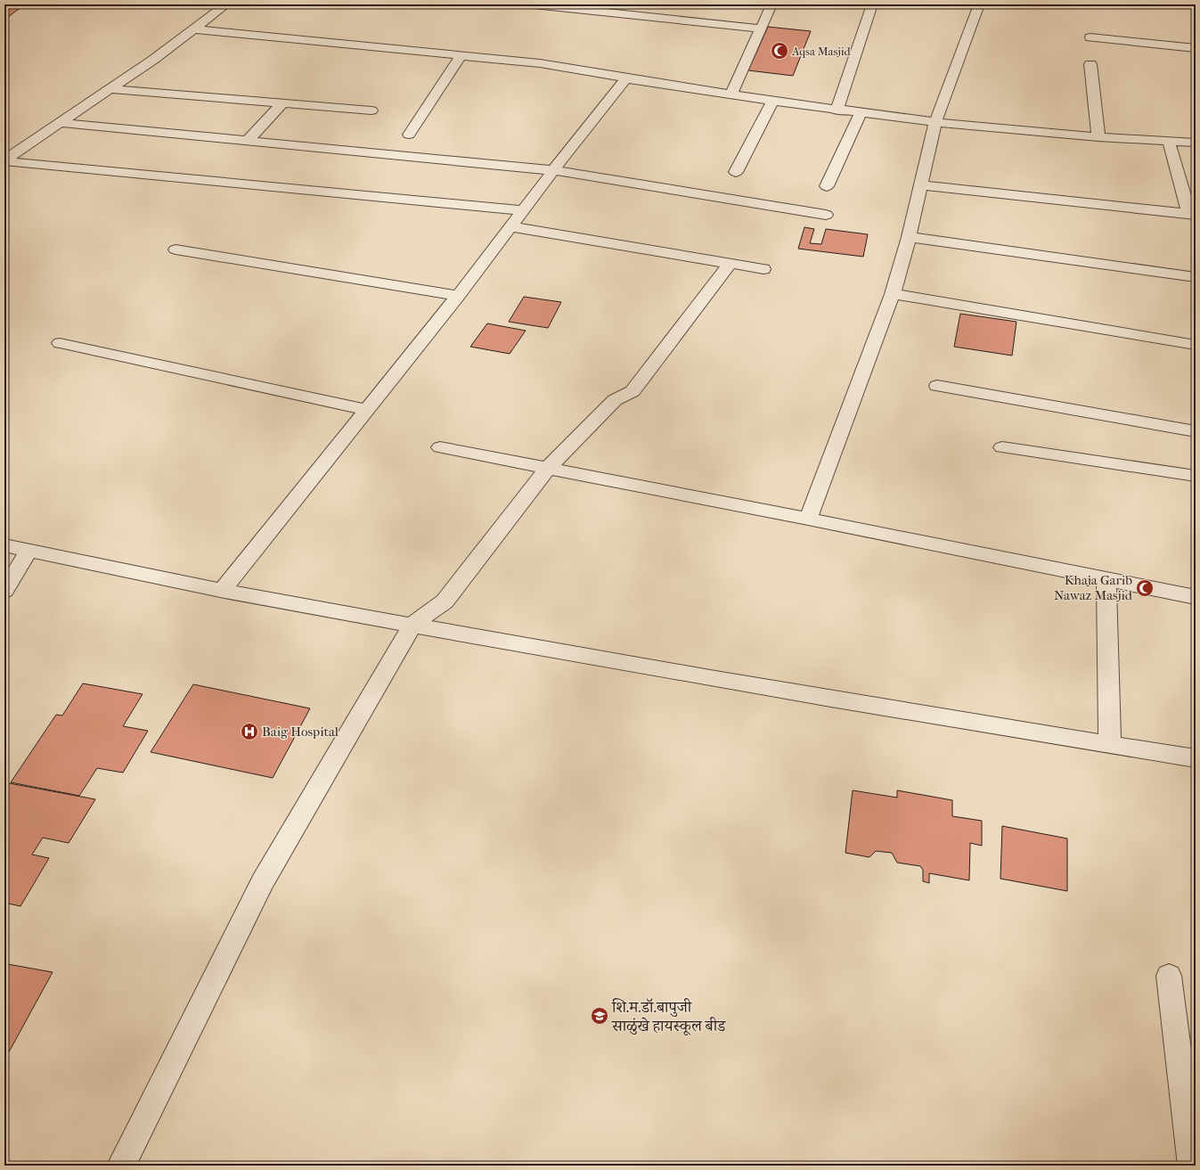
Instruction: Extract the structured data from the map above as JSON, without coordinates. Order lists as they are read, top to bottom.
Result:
{
  "places": {
    "mosque": ["Aqsa Masjid", "Khaja Garib Nawaz Masjid"],
    "hospital": ["Baig Hospital"],
    "school or university": ["शि.म.डॉ.बापुजी साळुंखे हायस्कूल बीड"]
  }
}
